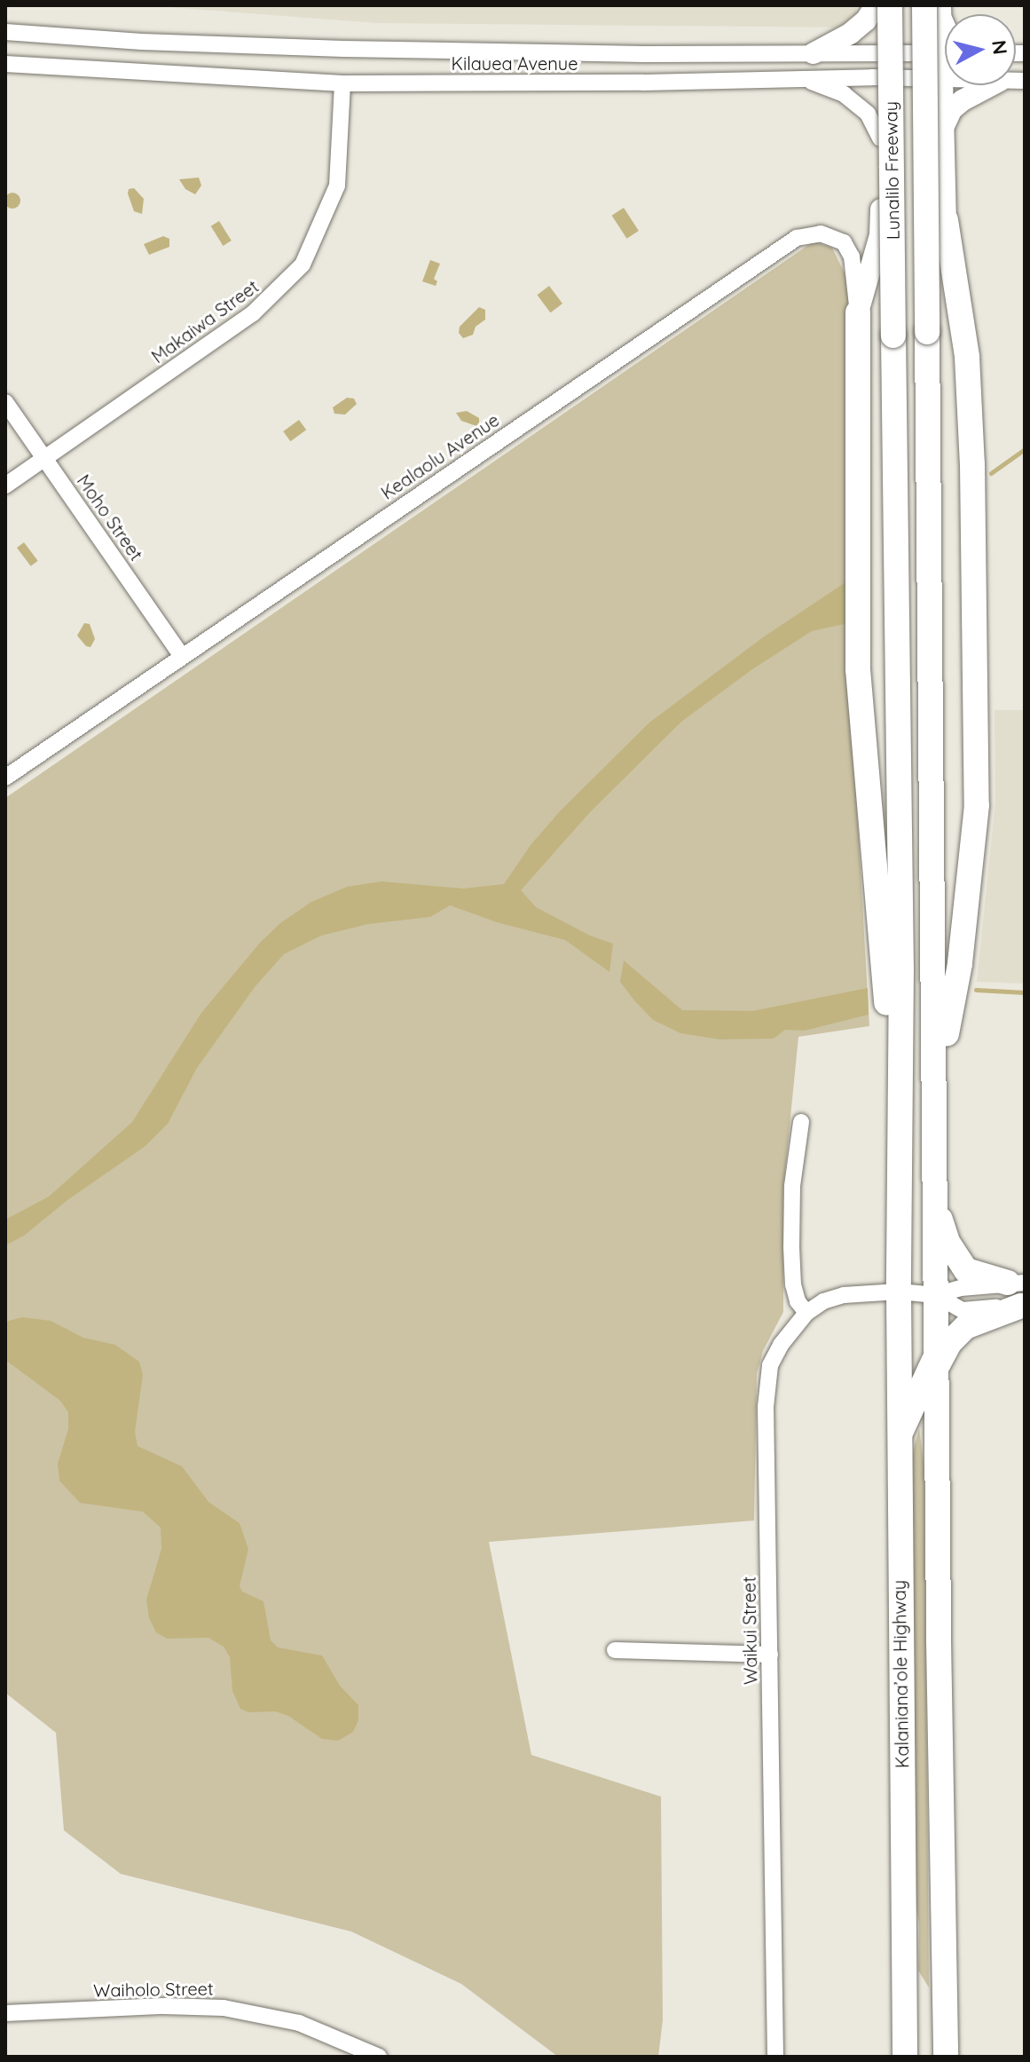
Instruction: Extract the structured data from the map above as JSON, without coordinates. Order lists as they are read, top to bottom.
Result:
{
  "streets": {
    "highway": ["Lunalilo Freeway", "Kalaniana’ole Highway"],
    "street": [
      "Kilauea Avenue",
      "Makaiwa Street",
      "Kealaolu Avenue",
      "Moho Street",
      "Waikui Street",
      "Waiholo Street"
    ]
  },
  "crossings": [
    ["Kilauea Avenue", "Makaiwa Street"],
    ["Lunalilo Freeway", "Kalaniana’ole Highway"],
    ["Makaiwa Street", "Moho Street"],
    ["Kealaolu Avenue", "Moho Street"],
    ["Waikui Street", "Kalaniana’ole Highway"]
  ],
  "north": "right"
}
